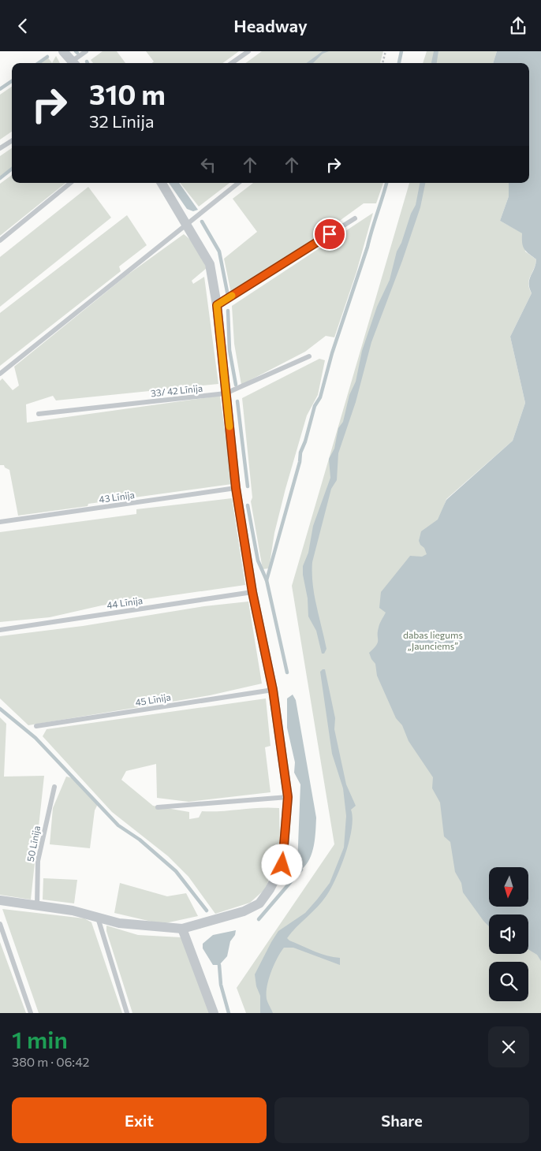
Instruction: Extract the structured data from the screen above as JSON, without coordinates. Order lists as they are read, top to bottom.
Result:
{
  "streets": {
    "lane": [
      "33/ 42 Līnija",
      "43 Līnija",
      "44 Līnija",
      "45 Līnija",
      "50 Līnija"
    ]
  },
  "parks": ["dabas liegums „Jaunciems”"],
  "north": "bottom",
  "page": {
    "header": "Headway",
    "turn": ["310 m", "32 Līnija"],
    "heading": ["1 min", "380 m · 06:42"],
    "buttons": ["Exit", "Share"]
  }
}
